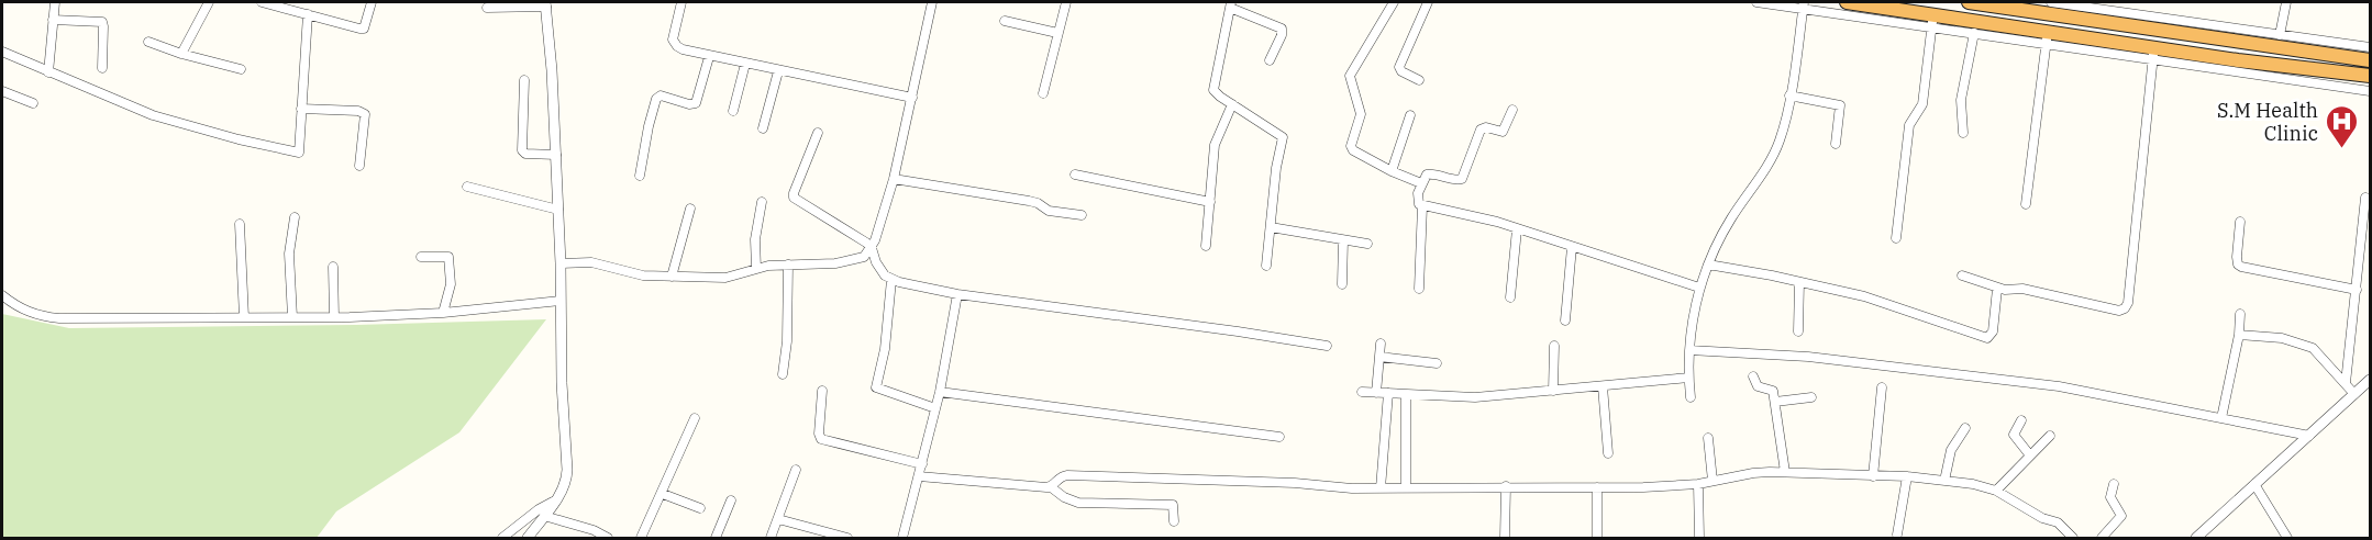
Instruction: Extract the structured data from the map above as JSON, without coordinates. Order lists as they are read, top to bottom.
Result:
{
  "places": {
    "hospital": ["S.M Health Clinic"]
  }
}
